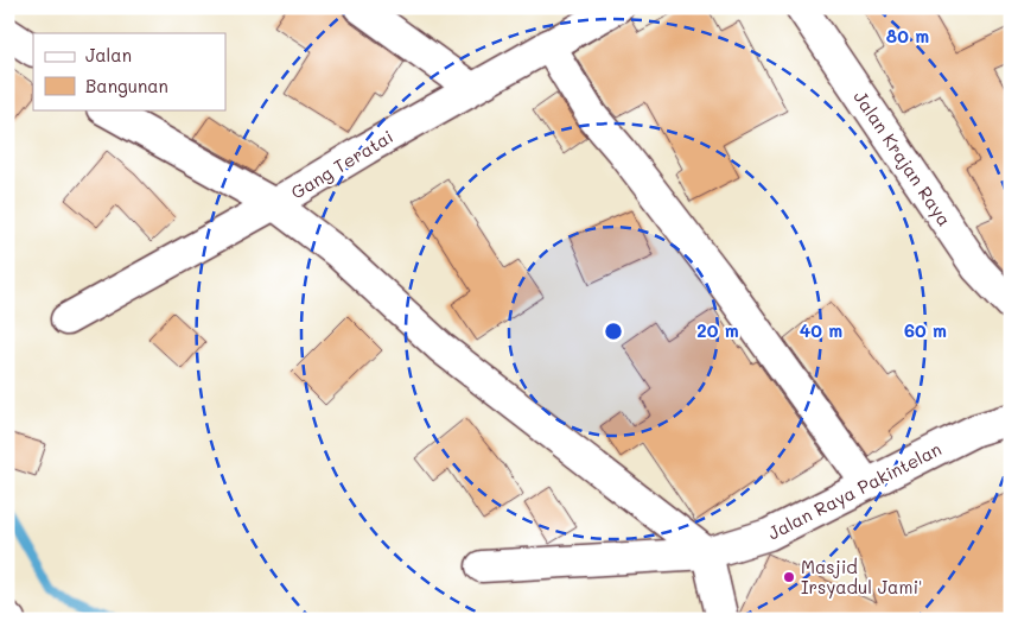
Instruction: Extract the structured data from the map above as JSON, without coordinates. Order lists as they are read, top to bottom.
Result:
{
  "streets": {
    "street": ["Jalan Krajan Raya", "Gang Teratai", "Jalan Raya Pakintelan"]
  },
  "places": ["Masjid Irsyadul Jami'"],
  "legend": ["Jalan", "Bangunan"],
  "rings": [
    "80 m",
    "20 m",
    "40 m",
    "60 m"
  ]
}
